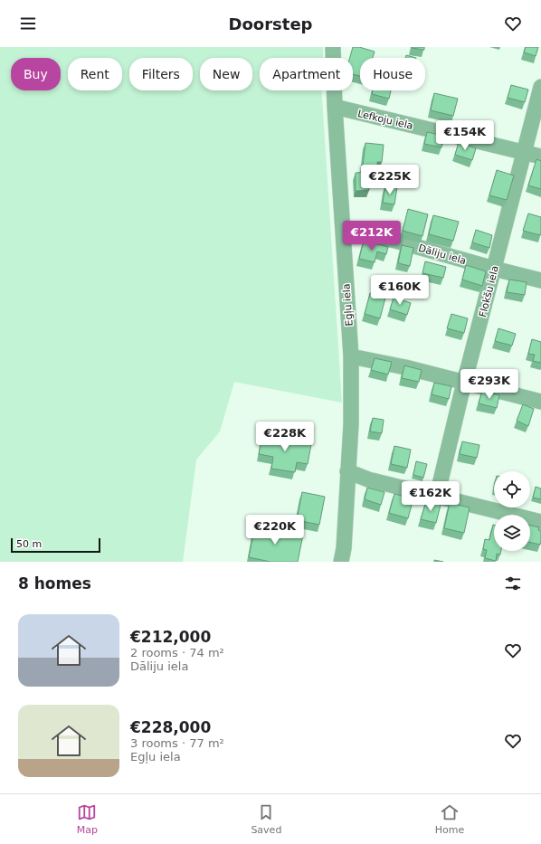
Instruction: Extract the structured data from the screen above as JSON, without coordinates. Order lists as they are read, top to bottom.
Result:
{
  "streets": {
    "street": [
      "Lefkoju iela",
      "Dāliju iela",
      "Flokšu iela",
      "Egļu iela"
    ]
  },
  "crossings": [
    ["Lefkoju iela", "Flokšu iela"],
    ["Lefkoju iela", "Egļu iela"],
    ["Dāliju iela", "Flokšu iela"],
    ["Dāliju iela", "Egļu iela"]
  ],
  "scale_bar": "50 m",
  "page": {
    "header": "Doorstep",
    "chip": [
      "Buy",
      "Rent",
      "Filters",
      "New",
      "Apartment",
      "House"
    ],
    "price": [
      "€154K",
      "€225K",
      "€212K",
      "€160K",
      "€293K",
      "€228K",
      "€162K",
      "€220K"
    ],
    "scale": "50 m",
    "heading": "8 homes",
    "list": [
      {
        "name": "€212,000",
        "note": "2 rooms · 74 m² · Dāliju iela"
      },
      {
        "name": "€228,000",
        "note": "3 rooms · 77 m² · Egļu iela"
      }
    ],
    "tabs": ["Map", "Saved", "Home"]
  }
}
